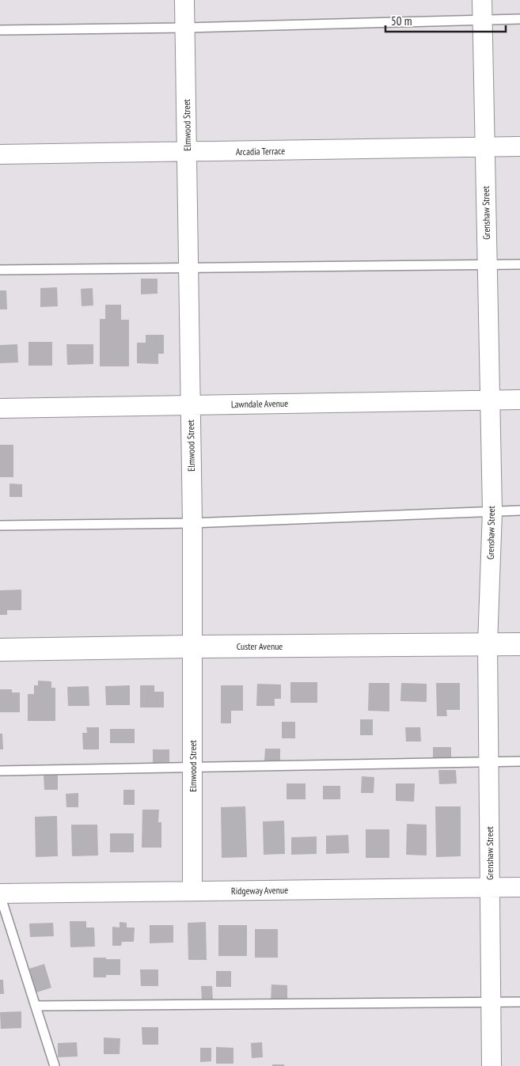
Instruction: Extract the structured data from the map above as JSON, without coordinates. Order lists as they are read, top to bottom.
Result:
{
  "streets": {
    "street": [
      "Elmwood Street",
      "Arcadia Terrace",
      "Grenshaw Street",
      "Lawndale Avenue",
      "Custer Avenue",
      "Ridgeway Avenue"
    ]
  },
  "crossings": [
    ["Elmwood Street", "Arcadia Terrace"],
    ["Elmwood Street", "Lawndale Avenue"],
    ["Elmwood Street", "Custer Avenue"],
    ["Elmwood Street", "Ridgeway Avenue"],
    ["Arcadia Terrace", "Grenshaw Street"],
    ["Grenshaw Street", "Lawndale Avenue"],
    ["Grenshaw Street", "Custer Avenue"],
    ["Grenshaw Street", "Ridgeway Avenue"]
  ],
  "scale_bar": "50 m"
}
